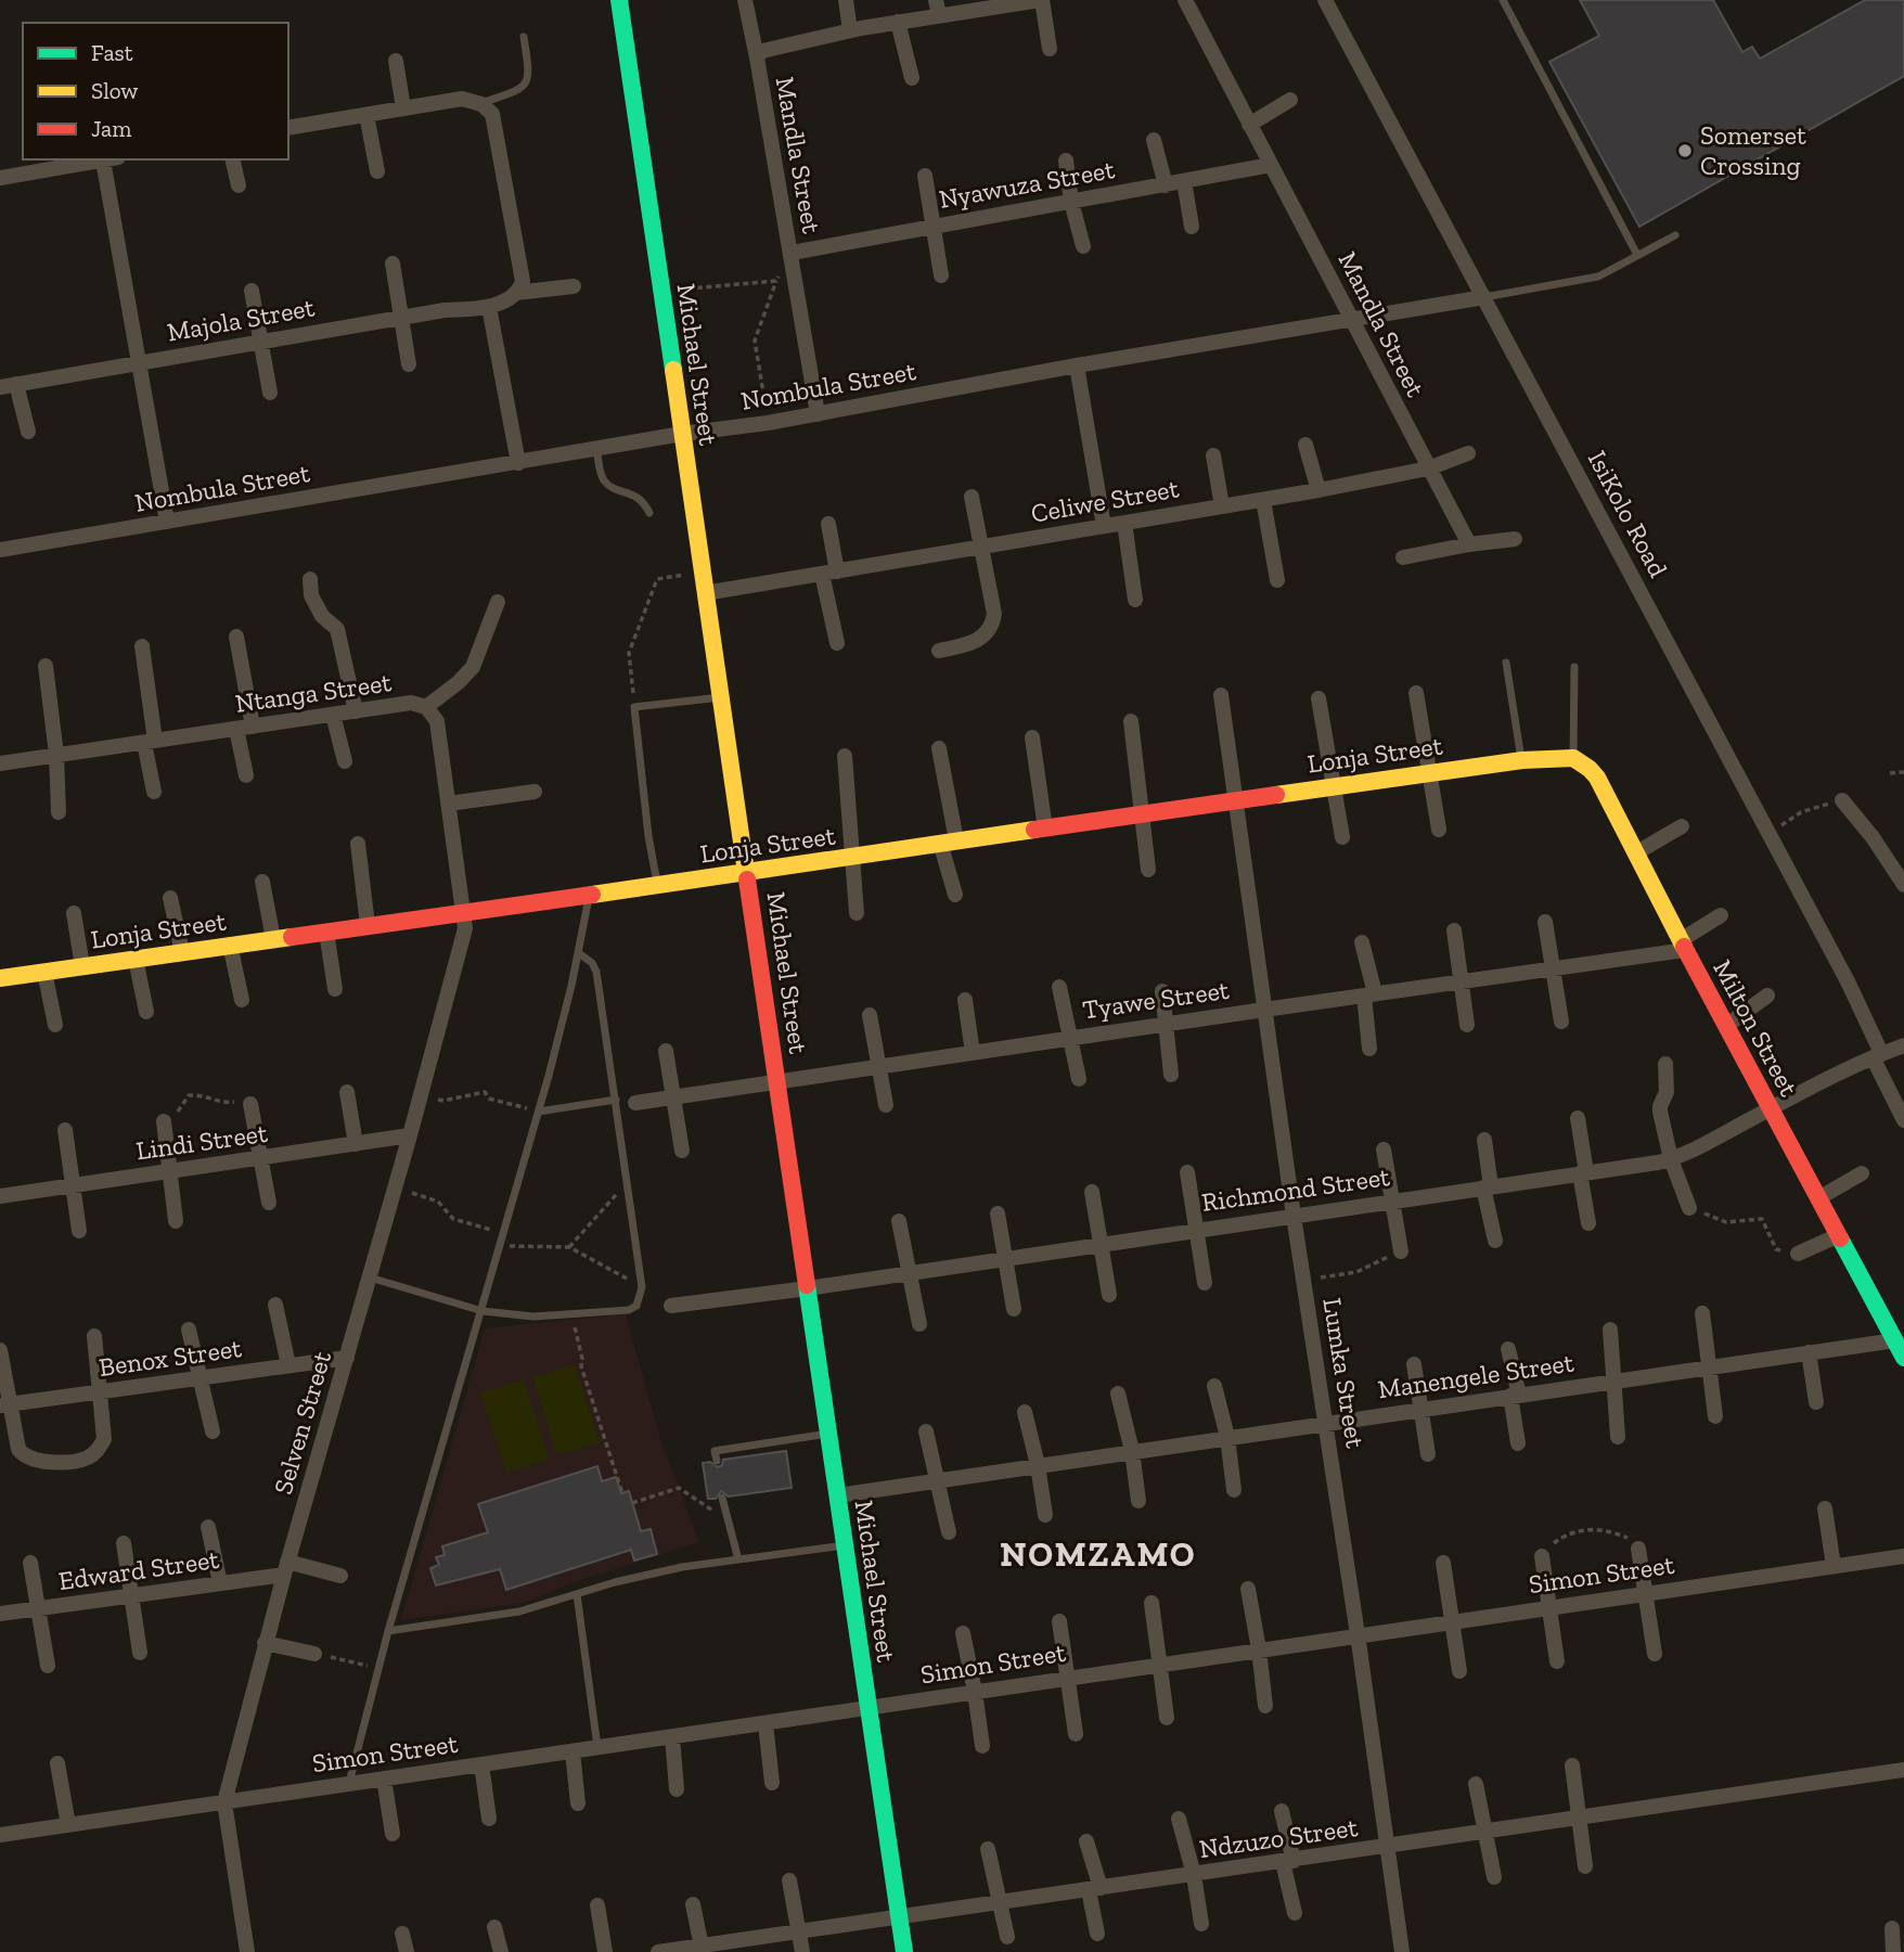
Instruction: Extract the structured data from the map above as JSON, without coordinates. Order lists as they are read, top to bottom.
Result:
{
  "streets": {
    "street": [
      "Mandla Street",
      "Nyawuza Street",
      "Majola Street",
      "Michael Street",
      "Nombula Street",
      "Celiwe Street",
      "IsiKolo Road",
      "Ntanga Street",
      "Lonja Street",
      "Tyawe Street",
      "Milton Street",
      "Lindi Street",
      "Richmond Street",
      "Benox Street",
      "Lumka Street",
      "Manengele Street",
      "Selven Street",
      "Edward Street",
      "Simon Street",
      "Ndzuzo Street"
    ]
  },
  "crossings": [
    ["Mandla Street", "Nyawuza Street"],
    ["Mandla Street", "Nombula Street"],
    ["Mandla Street", "Celiwe Street"],
    ["Michael Street", "Nombula Street"],
    ["Michael Street", "Celiwe Street"],
    ["Michael Street", "Lonja Street"],
    ["Michael Street", "Tyawe Street"],
    ["Michael Street", "Richmond Street"],
    ["Michael Street", "Manengele Street"],
    ["Michael Street", "Simon Street"],
    ["Michael Street", "Ndzuzo Street"],
    ["Nombula Street", "IsiKolo Road"],
    ["IsiKolo Road", "Richmond Street"],
    ["Ntanga Street", "Lonja Street"],
    ["Ntanga Street", "Selven Street"],
    ["Lonja Street", "Milton Street"],
    ["Lonja Street", "Lumka Street"],
    ["Lonja Street", "Selven Street"],
    ["Tyawe Street", "Milton Street"],
    ["Tyawe Street", "Lumka Street"],
    ["Milton Street", "Richmond Street"],
    ["Milton Street", "Manengele Street"],
    ["Lindi Street", "Selven Street"],
    ["Richmond Street", "Lumka Street"],
    ["Benox Street", "Selven Street"],
    ["Lumka Street", "Manengele Street"],
    ["Lumka Street", "Simon Street"],
    ["Lumka Street", "Ndzuzo Street"],
    ["Selven Street", "Edward Street"],
    ["Selven Street", "Simon Street"]
  ],
  "districts": ["NOMZAMO"],
  "places": ["Somerset Crossing"],
  "legend": ["Fast", "Slow", "Jam"]
}
